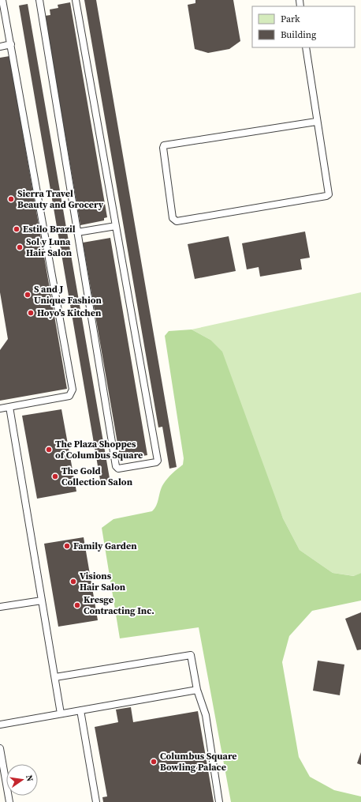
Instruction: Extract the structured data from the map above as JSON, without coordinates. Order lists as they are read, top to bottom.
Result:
{
  "places": [
    "Sierra Travel Beauty and Grocery",
    "Estilo Brazil",
    "Sol y Luna Hair Salon",
    "S and J Unique Fashion",
    "Hoyo's Kitchen",
    "The Plaza Shoppes of Columbus Square",
    "The Gold Collection Salon",
    "Family Garden",
    "Visions Hair Salon",
    "Kresge Contracting Inc.",
    "Columbus Square Bowling Palace"
  ],
  "legend": ["Park", "Building"],
  "north": "right"
}
